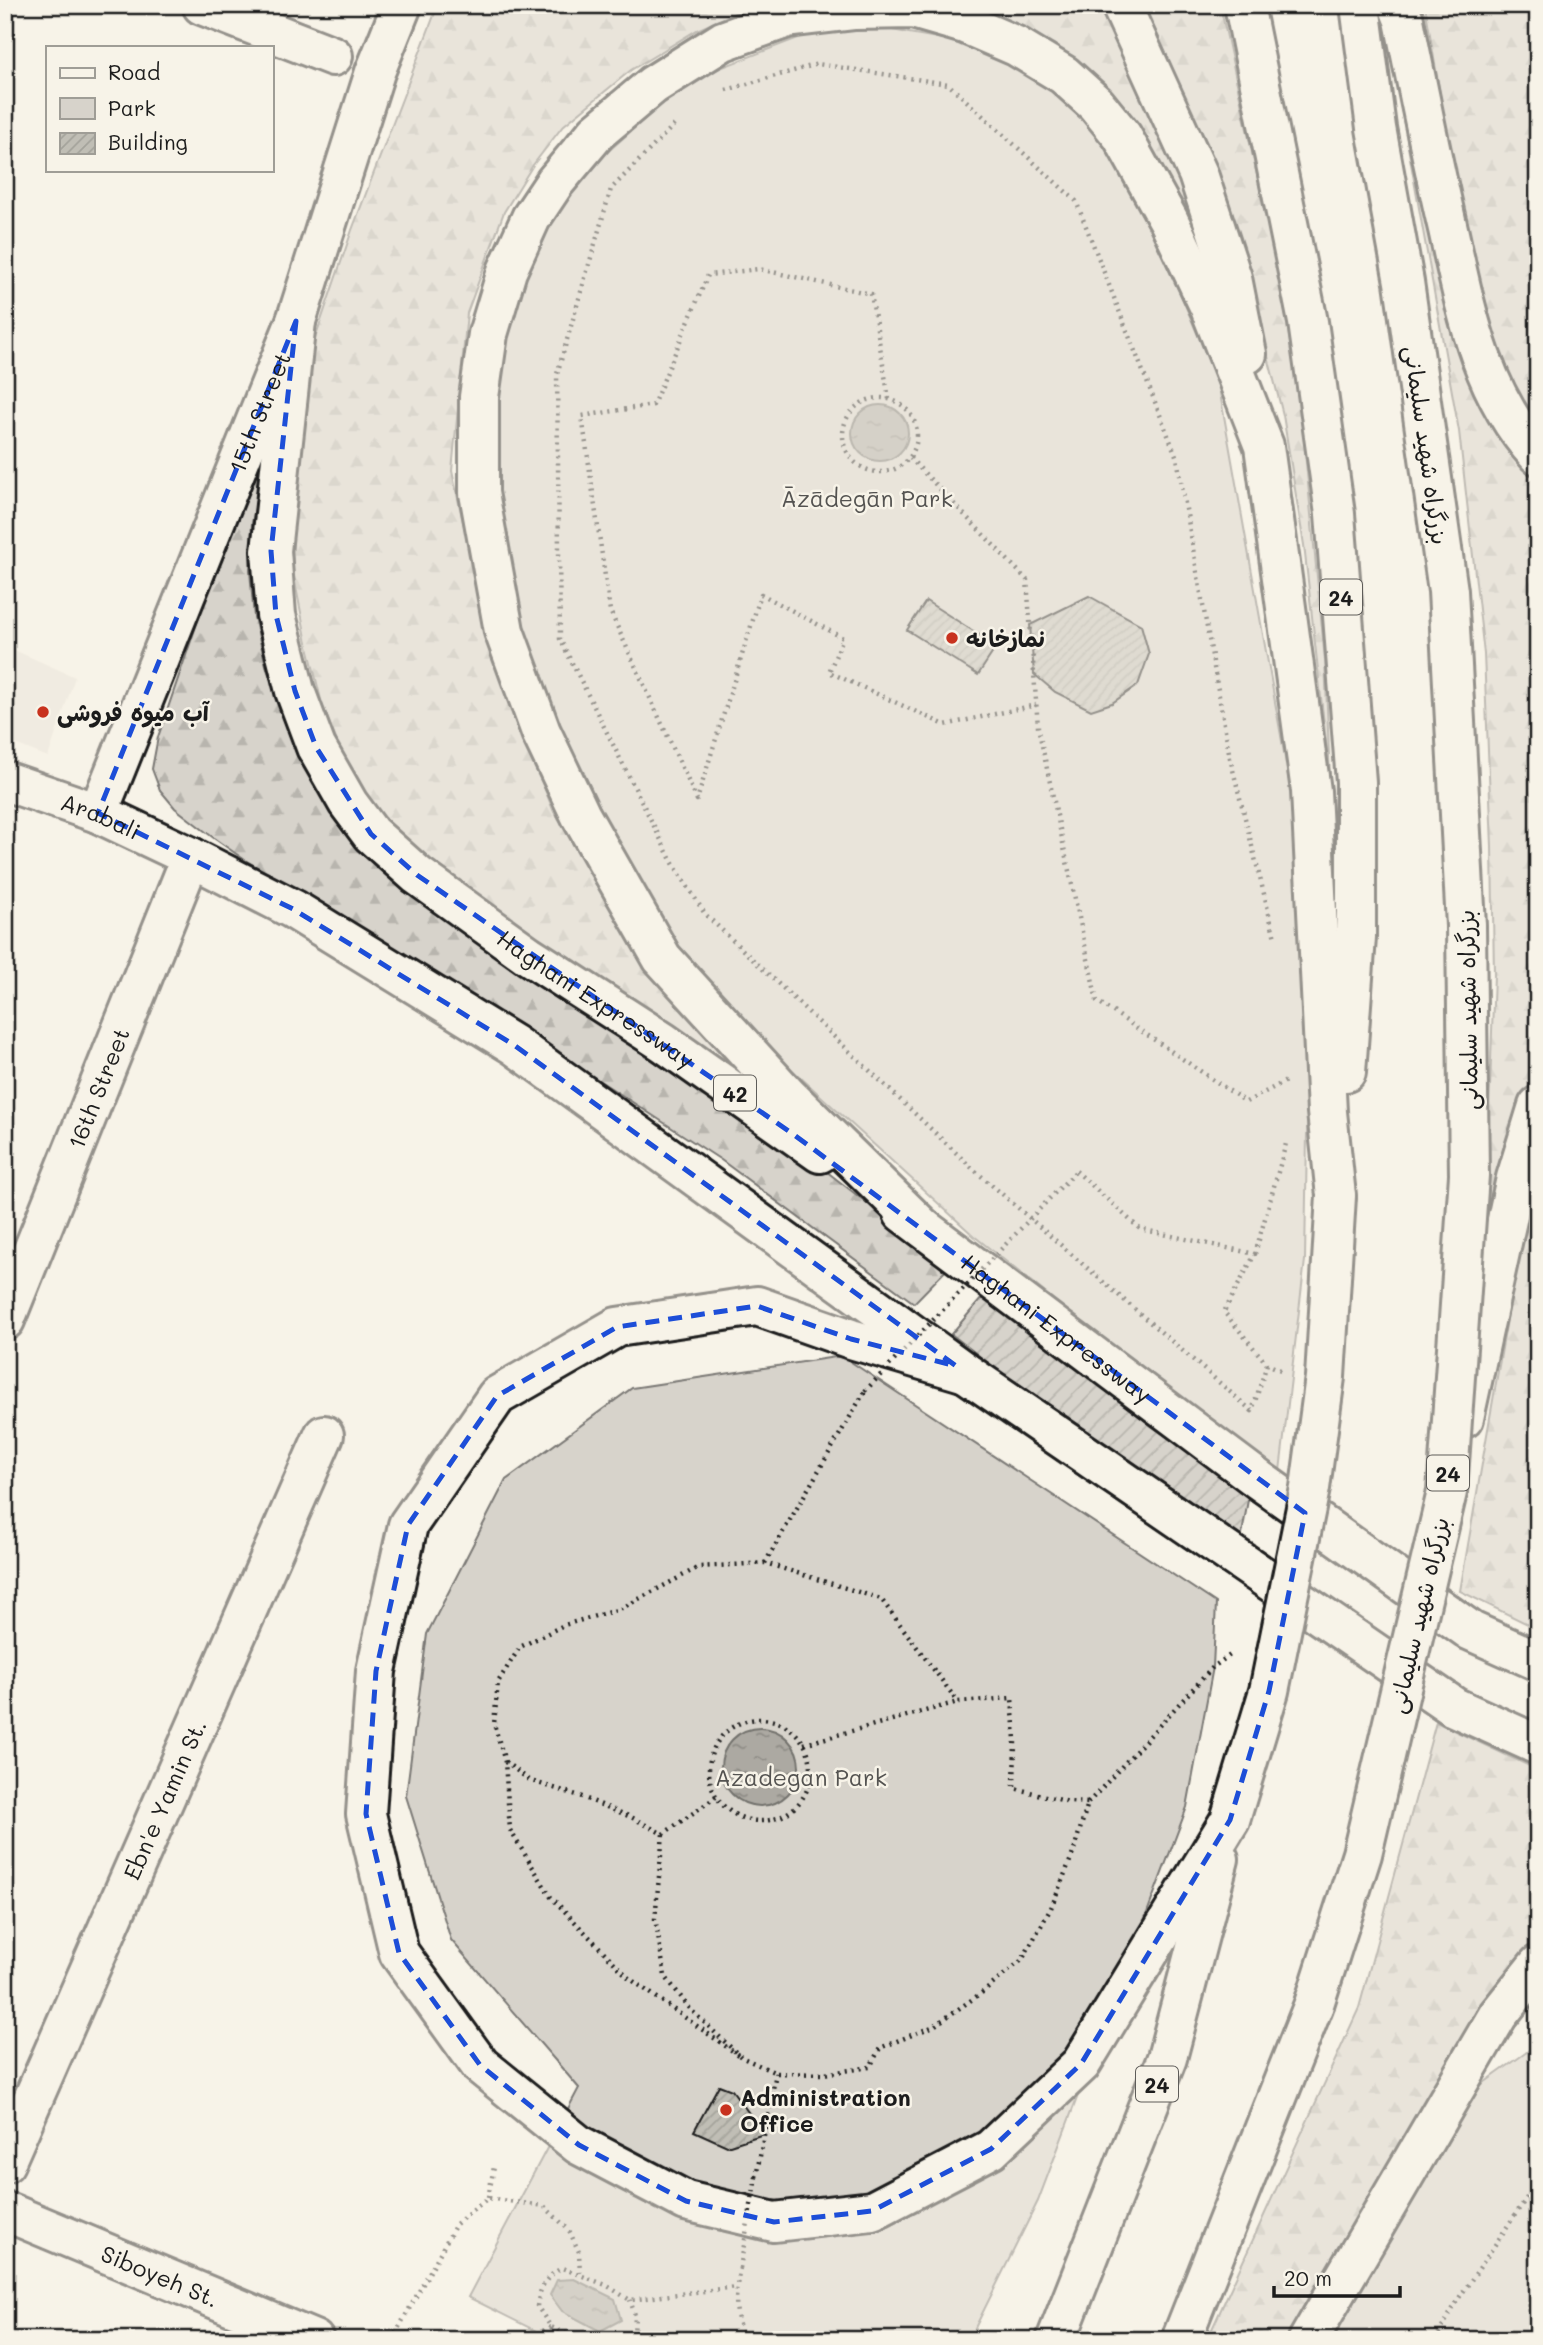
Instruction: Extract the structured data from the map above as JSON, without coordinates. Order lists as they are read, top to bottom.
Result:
{
  "streets": {
    "main road": [
      "15th Street",
      "بزرگراه شهید سلیمانی",
      "24",
      "Arabali",
      "Haghani Expressway",
      "16th Street",
      "42",
      "Ebn'e Yamin St.",
      "Siboyeh St."
    ]
  },
  "crossings": [
    ["15th Street", "Arabali"],
    ["15th Street", "Haghani Expressway"],
    ["Arabali", "16th Street"]
  ],
  "parks": ["Āzādegān Park", "Azadegan Park"],
  "places": ["نمازخانه", "آب میوه فروشی", "Administration Office"],
  "legend": ["Road", "Park", "Building"],
  "scale_bar": "20 m"
}
